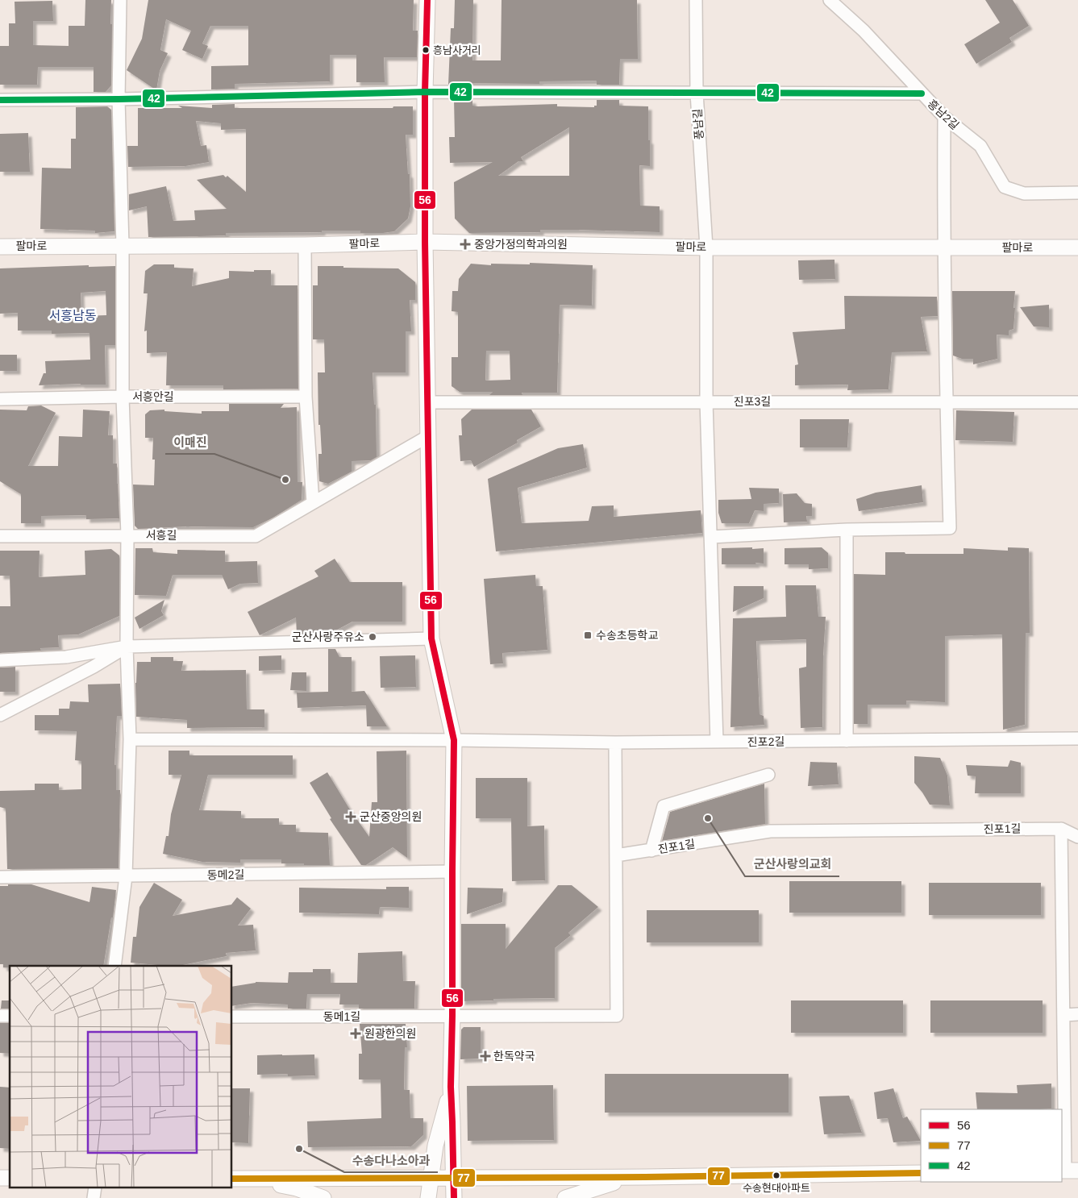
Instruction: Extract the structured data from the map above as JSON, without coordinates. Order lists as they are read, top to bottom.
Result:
{
  "streets": {
    "street": [
      "흥남2길",
      "풍남길",
      "팔마로",
      "서흥안길",
      "진포3길",
      "서흥길",
      "진포2길",
      "진포1길",
      "동메2길",
      "동메1길"
    ]
  },
  "crossings": [
    ["풍남길", "팔마로"],
    ["풍남길", "진포3길"],
    ["풍남길", "진포2길"]
  ],
  "districts": ["서흥남동"],
  "places": {
    "other": [
      "흥남사거리",
      "이매진",
      "군산사랑주유소",
      "군산사랑의교회",
      "수송다나소아과",
      "수송현대아파트"
    ],
    "health": [
      "중앙가정의학과의원",
      "군산중앙의원",
      "원광한의원",
      "한독약국"
    ],
    "transit": ["수송초등학교"]
  },
  "lines": ["transit line 56", "transit line 42", "transit line 77"],
  "legend": ["56", "77", "42"]
}
